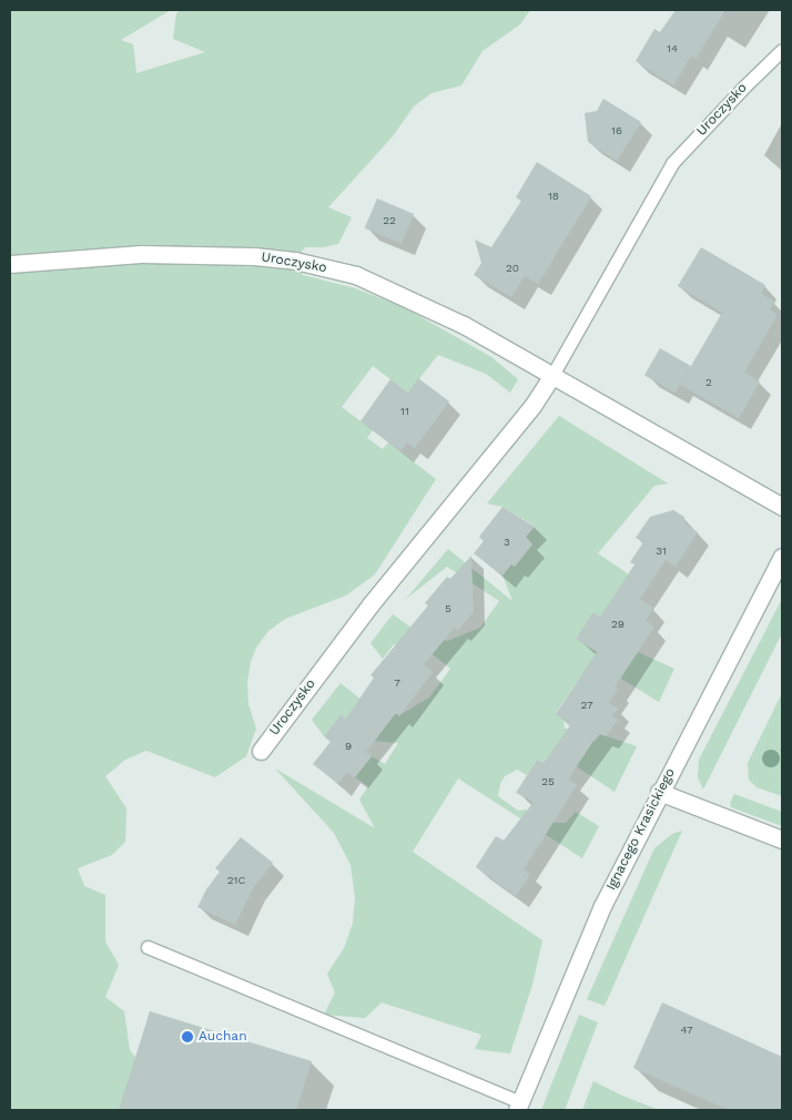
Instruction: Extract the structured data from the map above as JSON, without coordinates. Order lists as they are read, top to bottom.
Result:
{
  "streets": {
    "street": ["Uroczysko", "Ignacego Krasickiego"]
  },
  "places": ["Auchan"],
  "house_numbers": [
    "14",
    "16",
    "18",
    "22",
    "20",
    "2",
    "11",
    "3",
    "31",
    "5",
    "29",
    "7",
    "27",
    "9",
    "25",
    "21C",
    "47"
  ]
}
